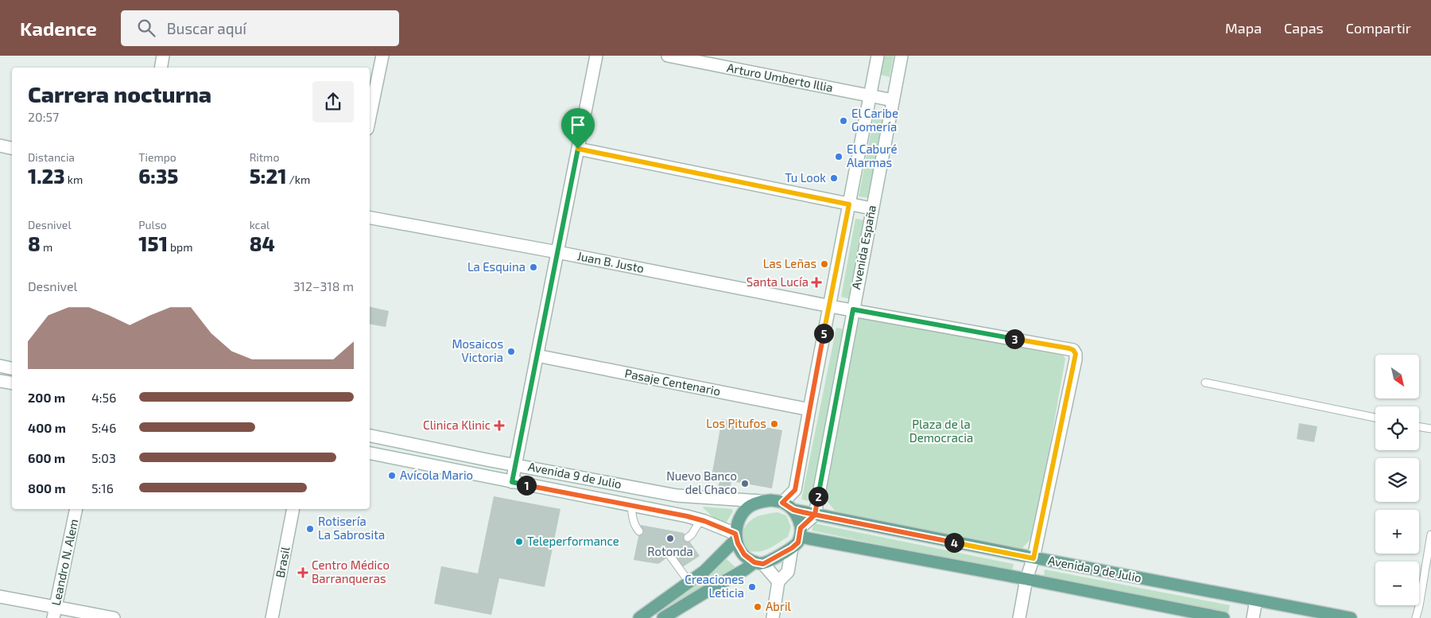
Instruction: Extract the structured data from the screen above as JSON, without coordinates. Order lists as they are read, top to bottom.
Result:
{
  "streets": {
    "main road": ["Avenida 9 de Julio"],
    "street": [
      "Arturo Umberto Illia",
      "Avenida España",
      "Juan B. Justo",
      "Pasaje Centenario",
      "Leandro N. Alem",
      "Brasil"
    ]
  },
  "crossings": [
    ["Arturo Umberto Illia", "Avenida España"],
    ["Avenida España", "Juan B. Justo"],
    ["Avenida España", "Pasaje Centenario"],
    ["Avenida España", "Avenida 9 de Julio"],
    ["Juan B. Justo", "Avenida 9 de Julio"]
  ],
  "parks": ["Plaza de la Democracia"],
  "places": {
    "other": [
      "El Caribe Gomería",
      "El Caburé Alarmas",
      "Tu Look",
      "Las Leñas",
      "La Esquina",
      "Mosaicos Victoria",
      "Los Pitufos",
      "Avícola Mario",
      "Nuevo Banco del Chaco",
      "Rotisería La Sabrosita",
      "Rotonda",
      "Teleperformance",
      "Creaciones Leticia",
      "Abril"
    ],
    "health": ["Santa Lucía", "Clinica Klinic", "Centro Médico Barranqueras"]
  },
  "north": "bottom right",
  "page": {
    "header": "Kadence",
    "search": "Buscar aquí",
    "nav": ["Mapa", "Capas", "Compartir"],
    "heading": ["Carrera nocturna", "20:57"],
    "stats": [
      ["Distancia", "1.23 km"],
      ["Tiempo", "6:35"],
      ["Ritmo", "5:21 /km"],
      ["Desnivel", "8 m"],
      ["Pulso", "151 bpm"],
      ["kcal", "84"]
    ],
    "chart": ["Desnivel", "312–318 m"],
    "pins": [
      "5",
      "3",
      "1",
      "2",
      "4"
    ],
    "map_buttons": ["+", "−"],
    "list": [
      {
        "name": "200 m",
        "note": "4:56"
      },
      {
        "name": "400 m",
        "note": "5:46"
      },
      {
        "name": "600 m",
        "note": "5:03"
      },
      {
        "name": "800 m",
        "note": "5:16"
      }
    ]
  }
}
